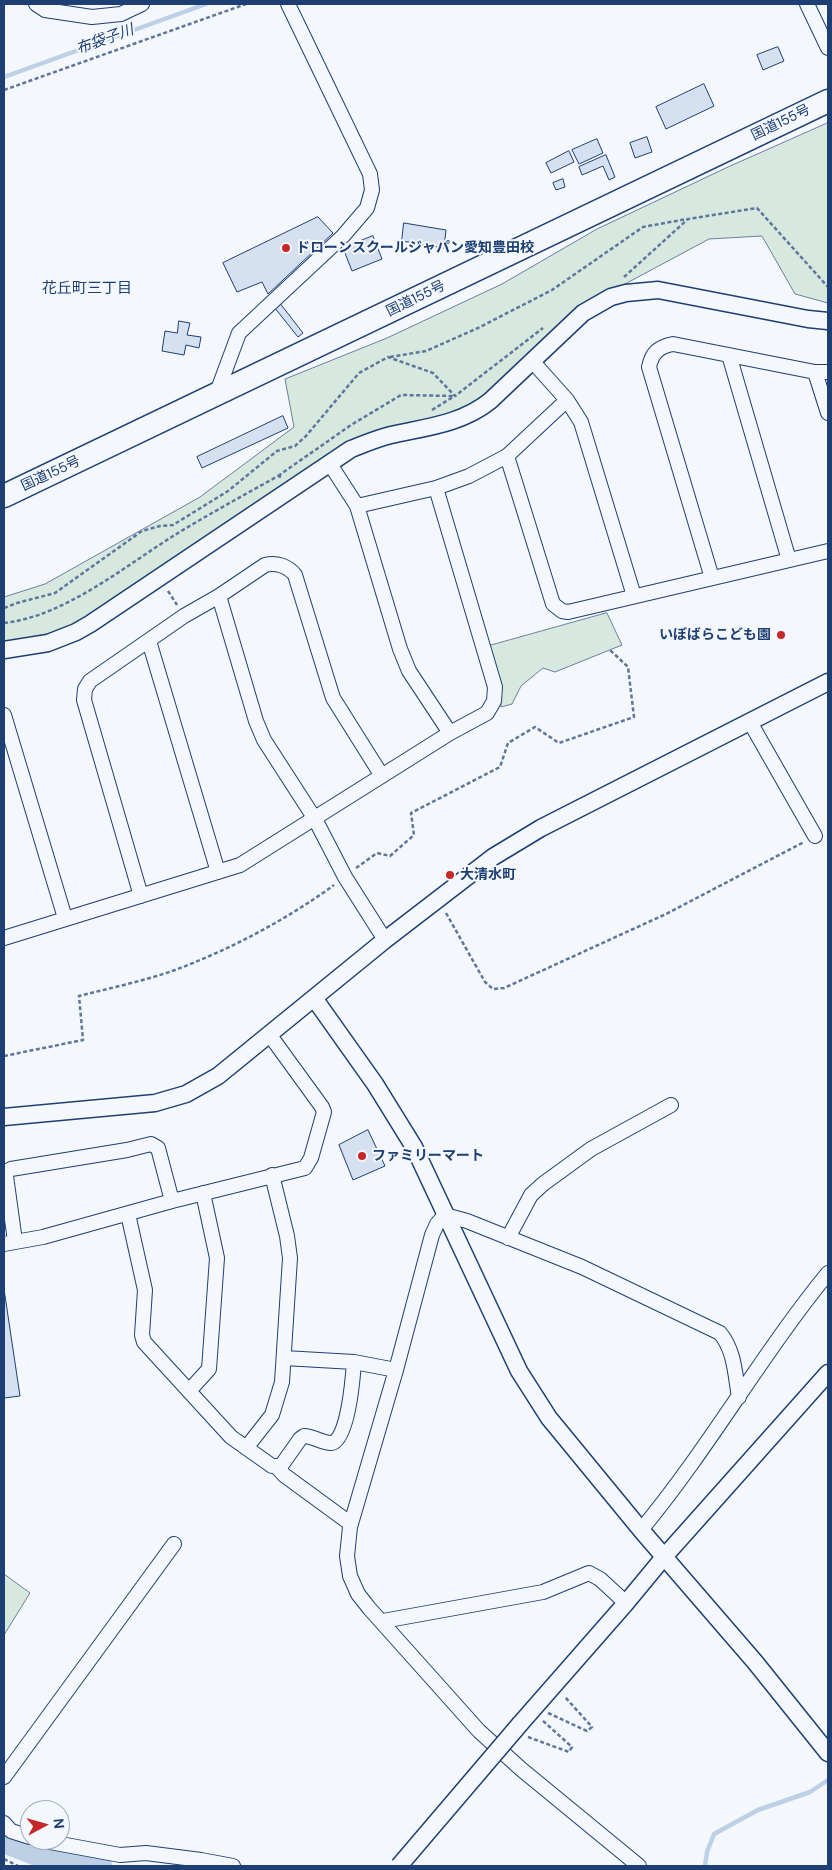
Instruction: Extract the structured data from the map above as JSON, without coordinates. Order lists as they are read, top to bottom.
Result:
{
  "streets": {
    "highway": ["国道155号"]
  },
  "districts": ["花丘町三丁目"],
  "water": ["布袋子川"],
  "places": [
    "ドローンスクールジャパン愛知豊田校",
    "いぼばらこども園",
    "大清水町",
    "ファミリーマート"
  ],
  "north": "right"
}
